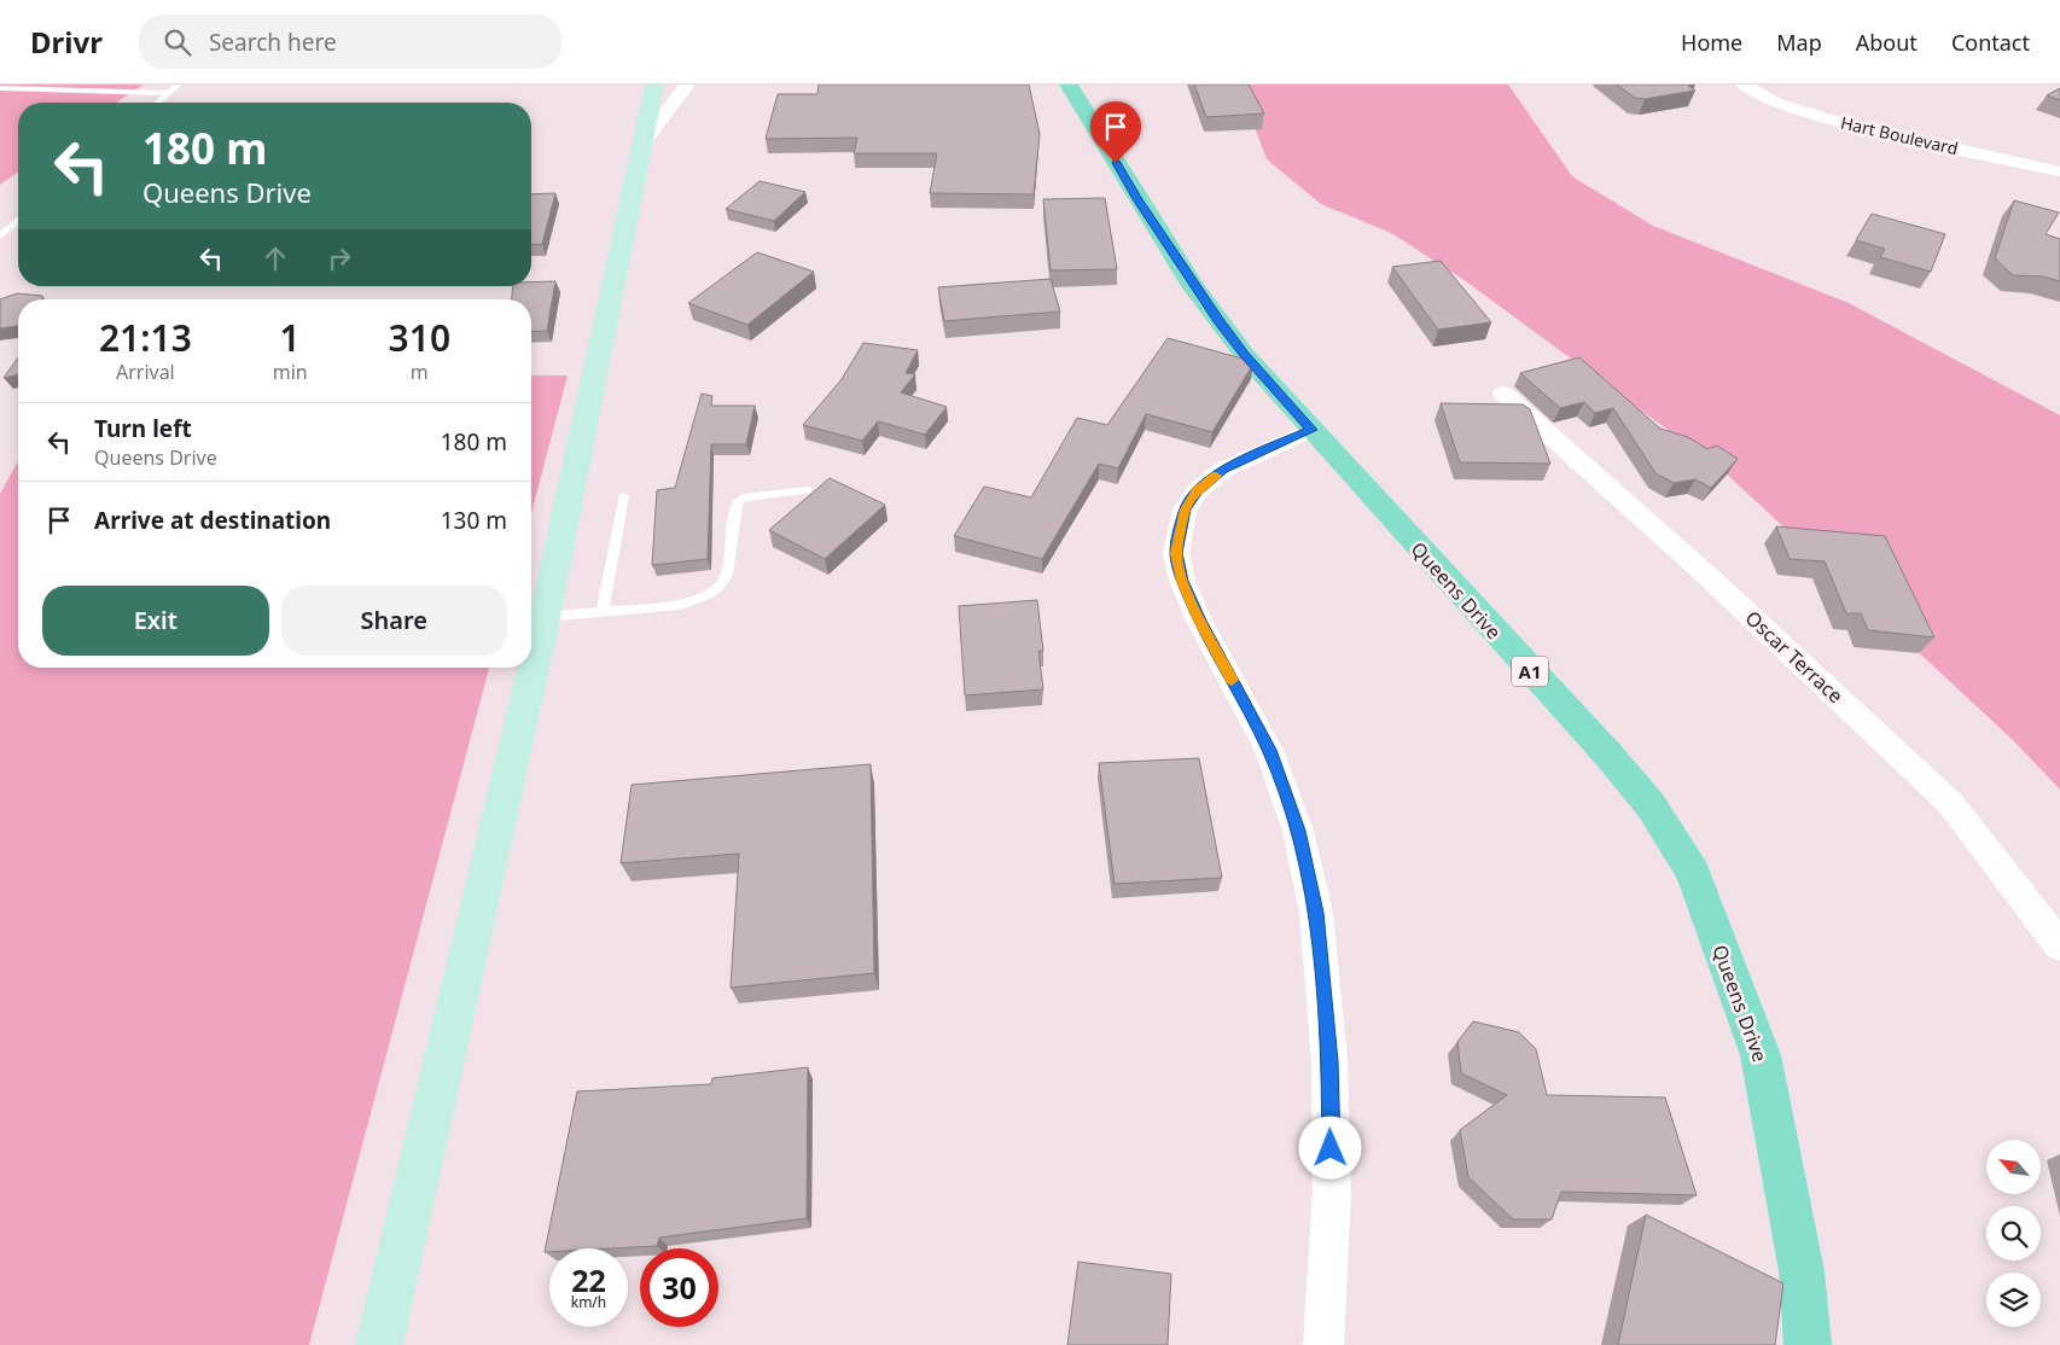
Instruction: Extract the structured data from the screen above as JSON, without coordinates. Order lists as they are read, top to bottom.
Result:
{
  "streets": {
    "main road": ["Queens Drive", "A1"],
    "street": ["Hart Boulevard", "Oscar Terrace"]
  },
  "north": "top left",
  "page": {
    "header": "Drivr",
    "search": "Search here",
    "nav": [
      "Home",
      "Map",
      "About",
      "Contact"
    ],
    "turn": ["180 m", "Queens Drive"],
    "eta": [
      "21:13",
      "Arrival",
      "1",
      "min",
      "310",
      "m"
    ],
    "list": [
      {
        "name": "Turn left",
        "note": "Queens Drive",
        "value": "180 m"
      },
      {
        "name": "Arrive at destination",
        "value": "130 m"
      }
    ],
    "buttons": ["Exit", "Share"],
    "speed": "22 km/h",
    "limit": "30"
  }
}
